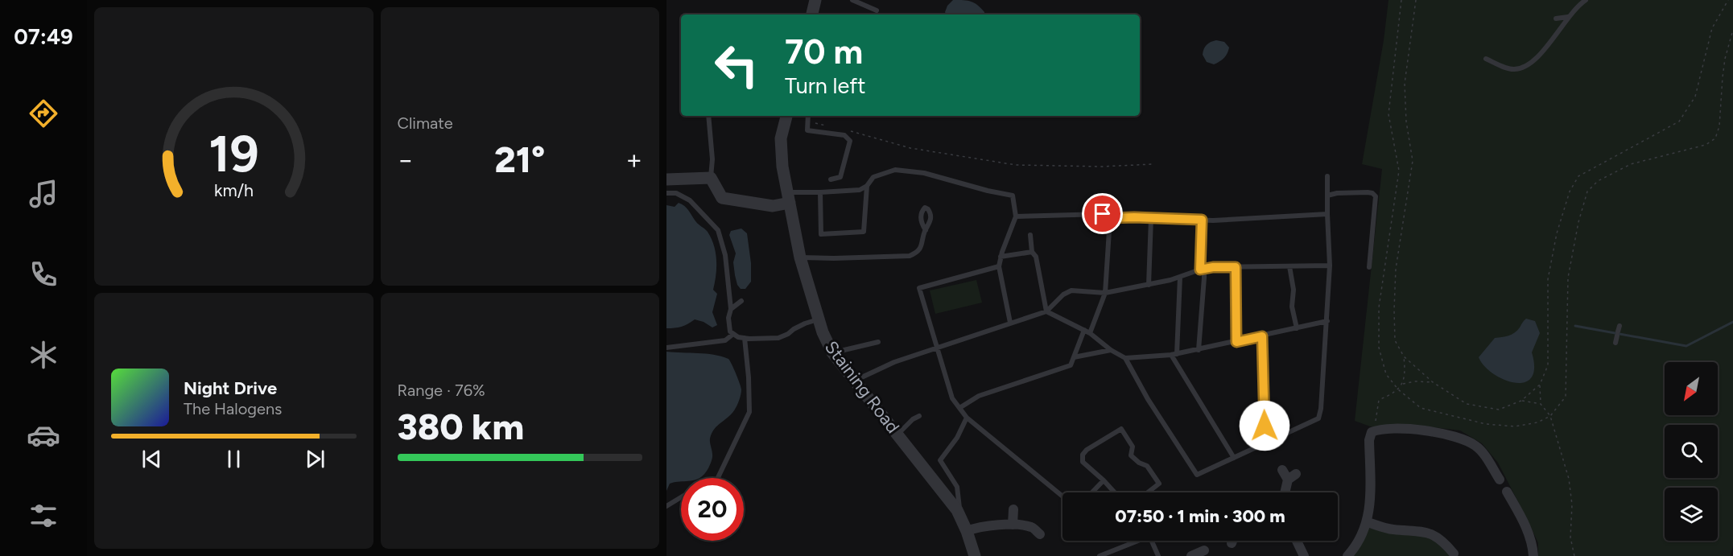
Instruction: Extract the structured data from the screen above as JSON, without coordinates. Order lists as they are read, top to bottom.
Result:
{
  "streets": {
    "street": ["Staining Road"]
  },
  "north": "bottom left",
  "page": {
    "tabs": "07:49",
    "tile": [
      "Climate",
      ["Range · 76%", "380 km"]
    ],
    "turn": ["70 m", "Turn left"],
    "heat": ["−", "21°", "+"],
    "song": ["Night Drive", "The Halogens"],
    "limit": "20",
    "trip": "07:50 · 1 min · 300 m",
    "gauge": ["19", "km/h"]
  }
}
